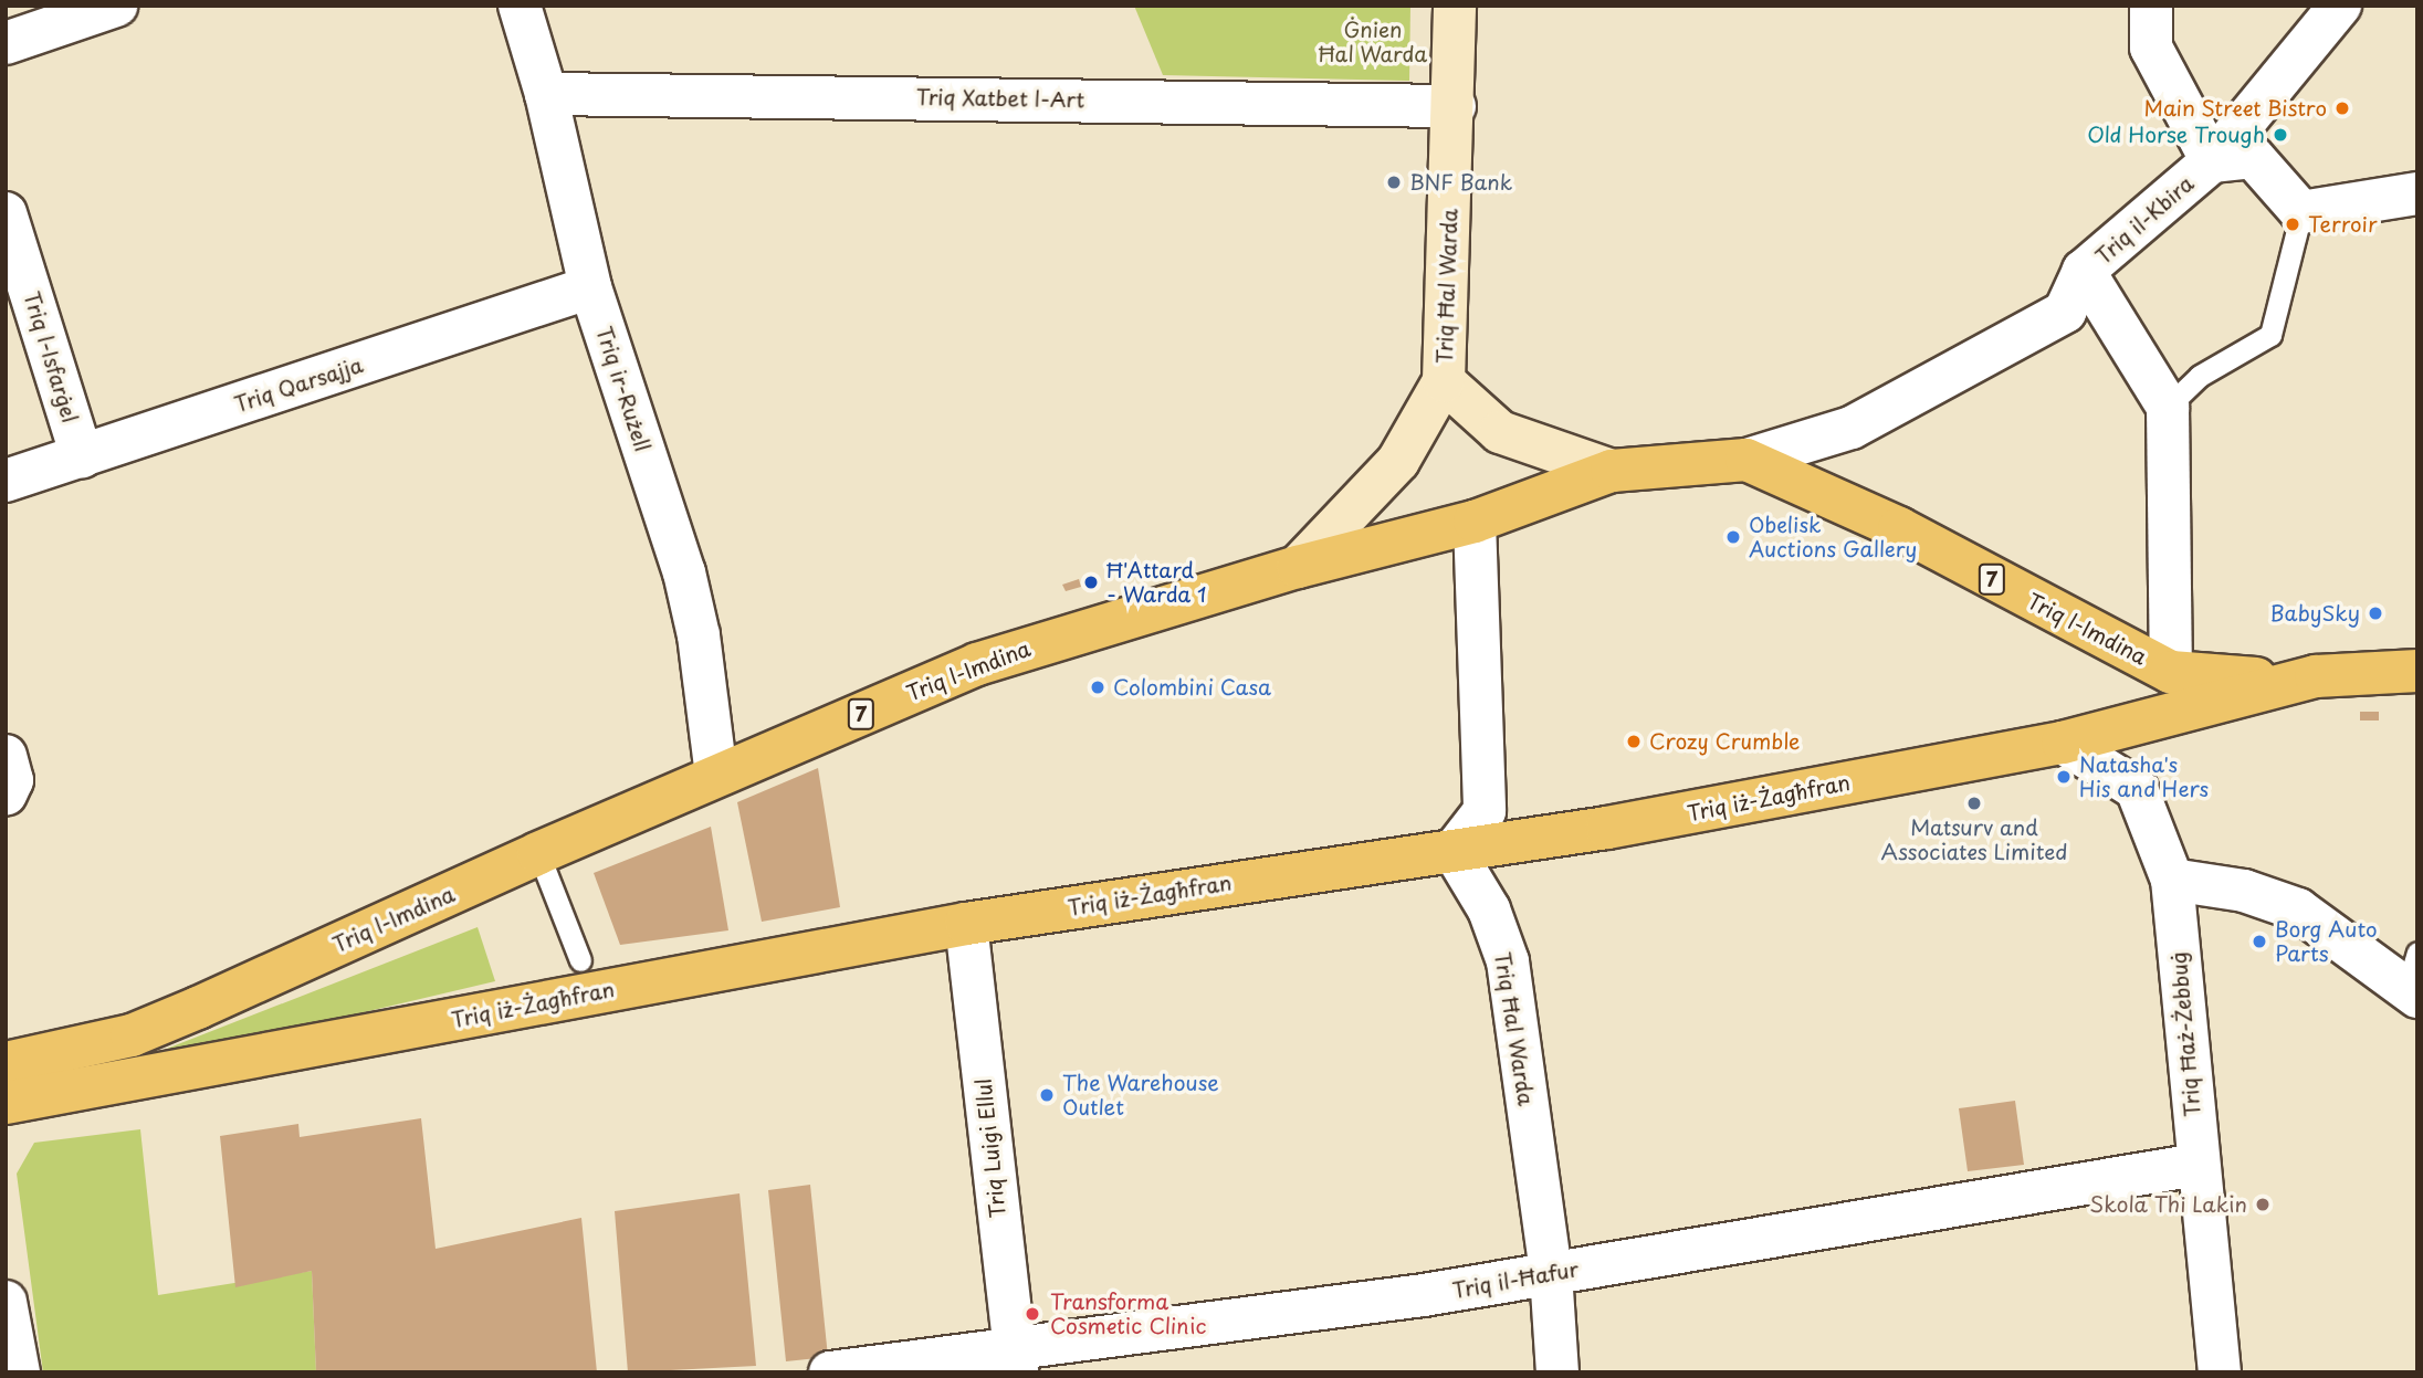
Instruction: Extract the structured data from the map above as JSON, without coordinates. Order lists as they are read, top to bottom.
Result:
{
  "streets": {
    "highway": ["7", "Triq l-Imdina", "Triq iż-Żagħfran"],
    "street": [
      "Triq Xatbet l-Art",
      "Triq il-Kbira",
      "Triq Ħal Warda",
      "Triq l-Isfarġel",
      "Triq Qarsajja",
      "Triq ir-Rużell",
      "Triq Ħaż-Żebbuġ",
      "Triq Luigi Ellul",
      "Triq il-Ħafur"
    ]
  },
  "crossings": [
    ["Triq Xatbet l-Art", "Triq Ħal Warda"],
    ["Triq Xatbet l-Art", "Triq ir-Rużell"],
    ["Triq il-Kbira", "Triq l-Imdina"],
    ["Triq Ħal Warda", "Triq l-Imdina"],
    ["Triq Ħal Warda", "Triq iż-Żagħfran"],
    ["Triq Ħal Warda", "Triq il-Ħafur"],
    ["Triq l-Isfarġel", "Triq Qarsajja"],
    ["Triq Qarsajja", "Triq ir-Rużell"],
    ["Triq ir-Rużell", "Triq l-Imdina"],
    ["Triq l-Imdina", "Triq iż-Żagħfran"],
    ["Triq iż-Żagħfran", "Triq Ħaż-Żebbuġ"],
    ["Triq iż-Żagħfran", "Triq Luigi Ellul"],
    ["Triq Ħaż-Żebbuġ", "Triq il-Ħafur"],
    ["Triq Luigi Ellul", "Triq il-Ħafur"]
  ],
  "parks": ["Ġnien Ħal Warda"],
  "places": [
    "Main Street Bistro",
    "Old Horse Trough",
    "BNF Bank",
    "Terroir",
    "Obelisk Auctions Gallery",
    "Ħ'Attard - Warda 1",
    "BabySky",
    "Colombini Casa",
    "Crozy Crumble",
    "Natasha's His and Hers",
    "Matsurv and Associates Limited",
    "Borg Auto Parts",
    "The Warehouse Outlet",
    "Skola Thi Lakin",
    "Transforma Cosmetic Clinic"
  ]
}
